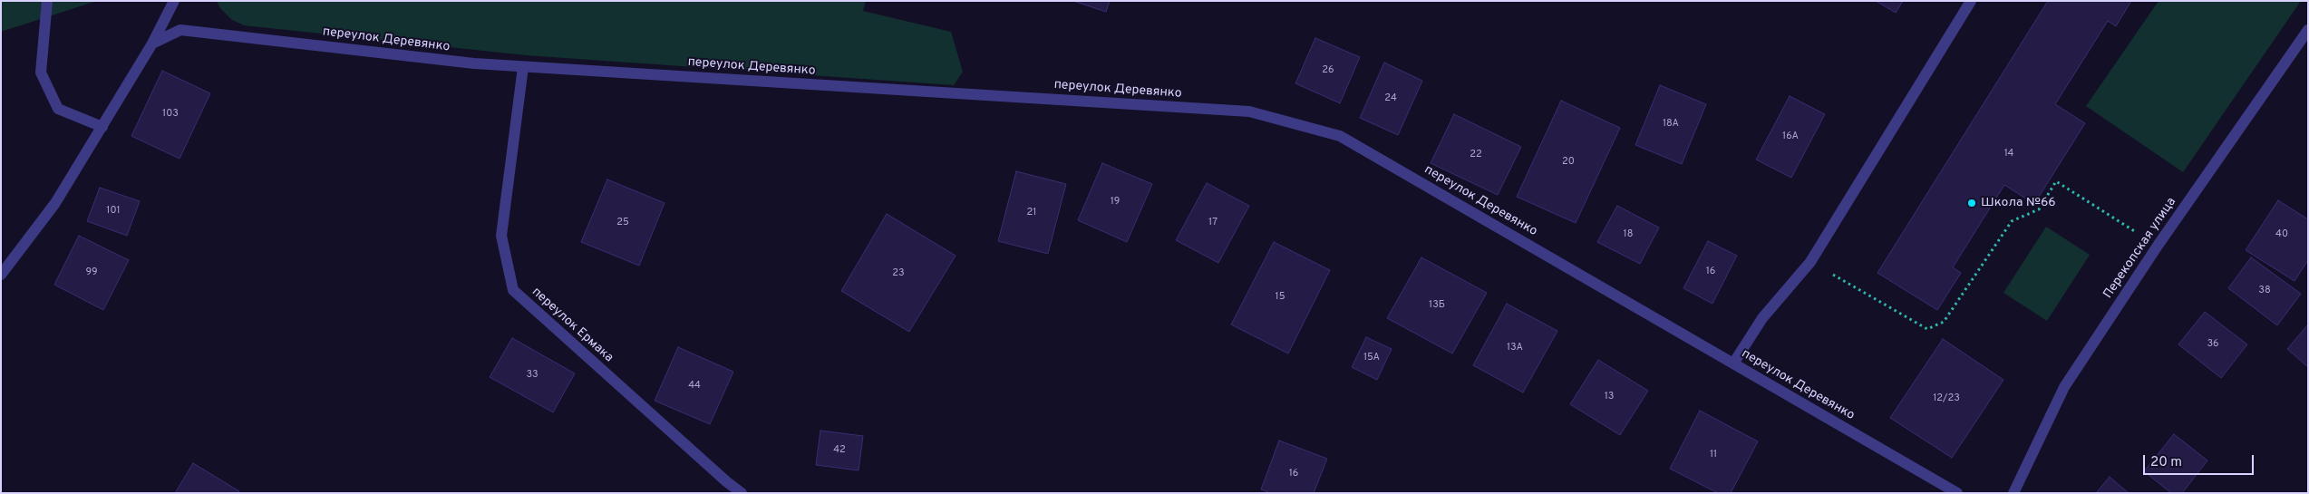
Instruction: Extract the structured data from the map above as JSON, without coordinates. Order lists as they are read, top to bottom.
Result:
{
  "streets": {
    "street": ["переулок Деревянко", "Перекопская улица", "переулок Ермака"]
  },
  "crossings": [
    ["переулок Деревянко", "переулок Ермака"]
  ],
  "places": ["Школа №66"],
  "house_numbers": [
    "26",
    "24",
    "103",
    "18А",
    "16А",
    "14",
    "22",
    "20",
    "19",
    "101",
    "21",
    "25",
    "17",
    "18",
    "40",
    "16",
    "99",
    "23",
    "38",
    "15",
    "13Б",
    "36",
    "13А",
    "15А",
    "33",
    "44",
    "13",
    "12/23",
    "42",
    "11",
    "16"
  ],
  "scale_bar": "20 m"
}
